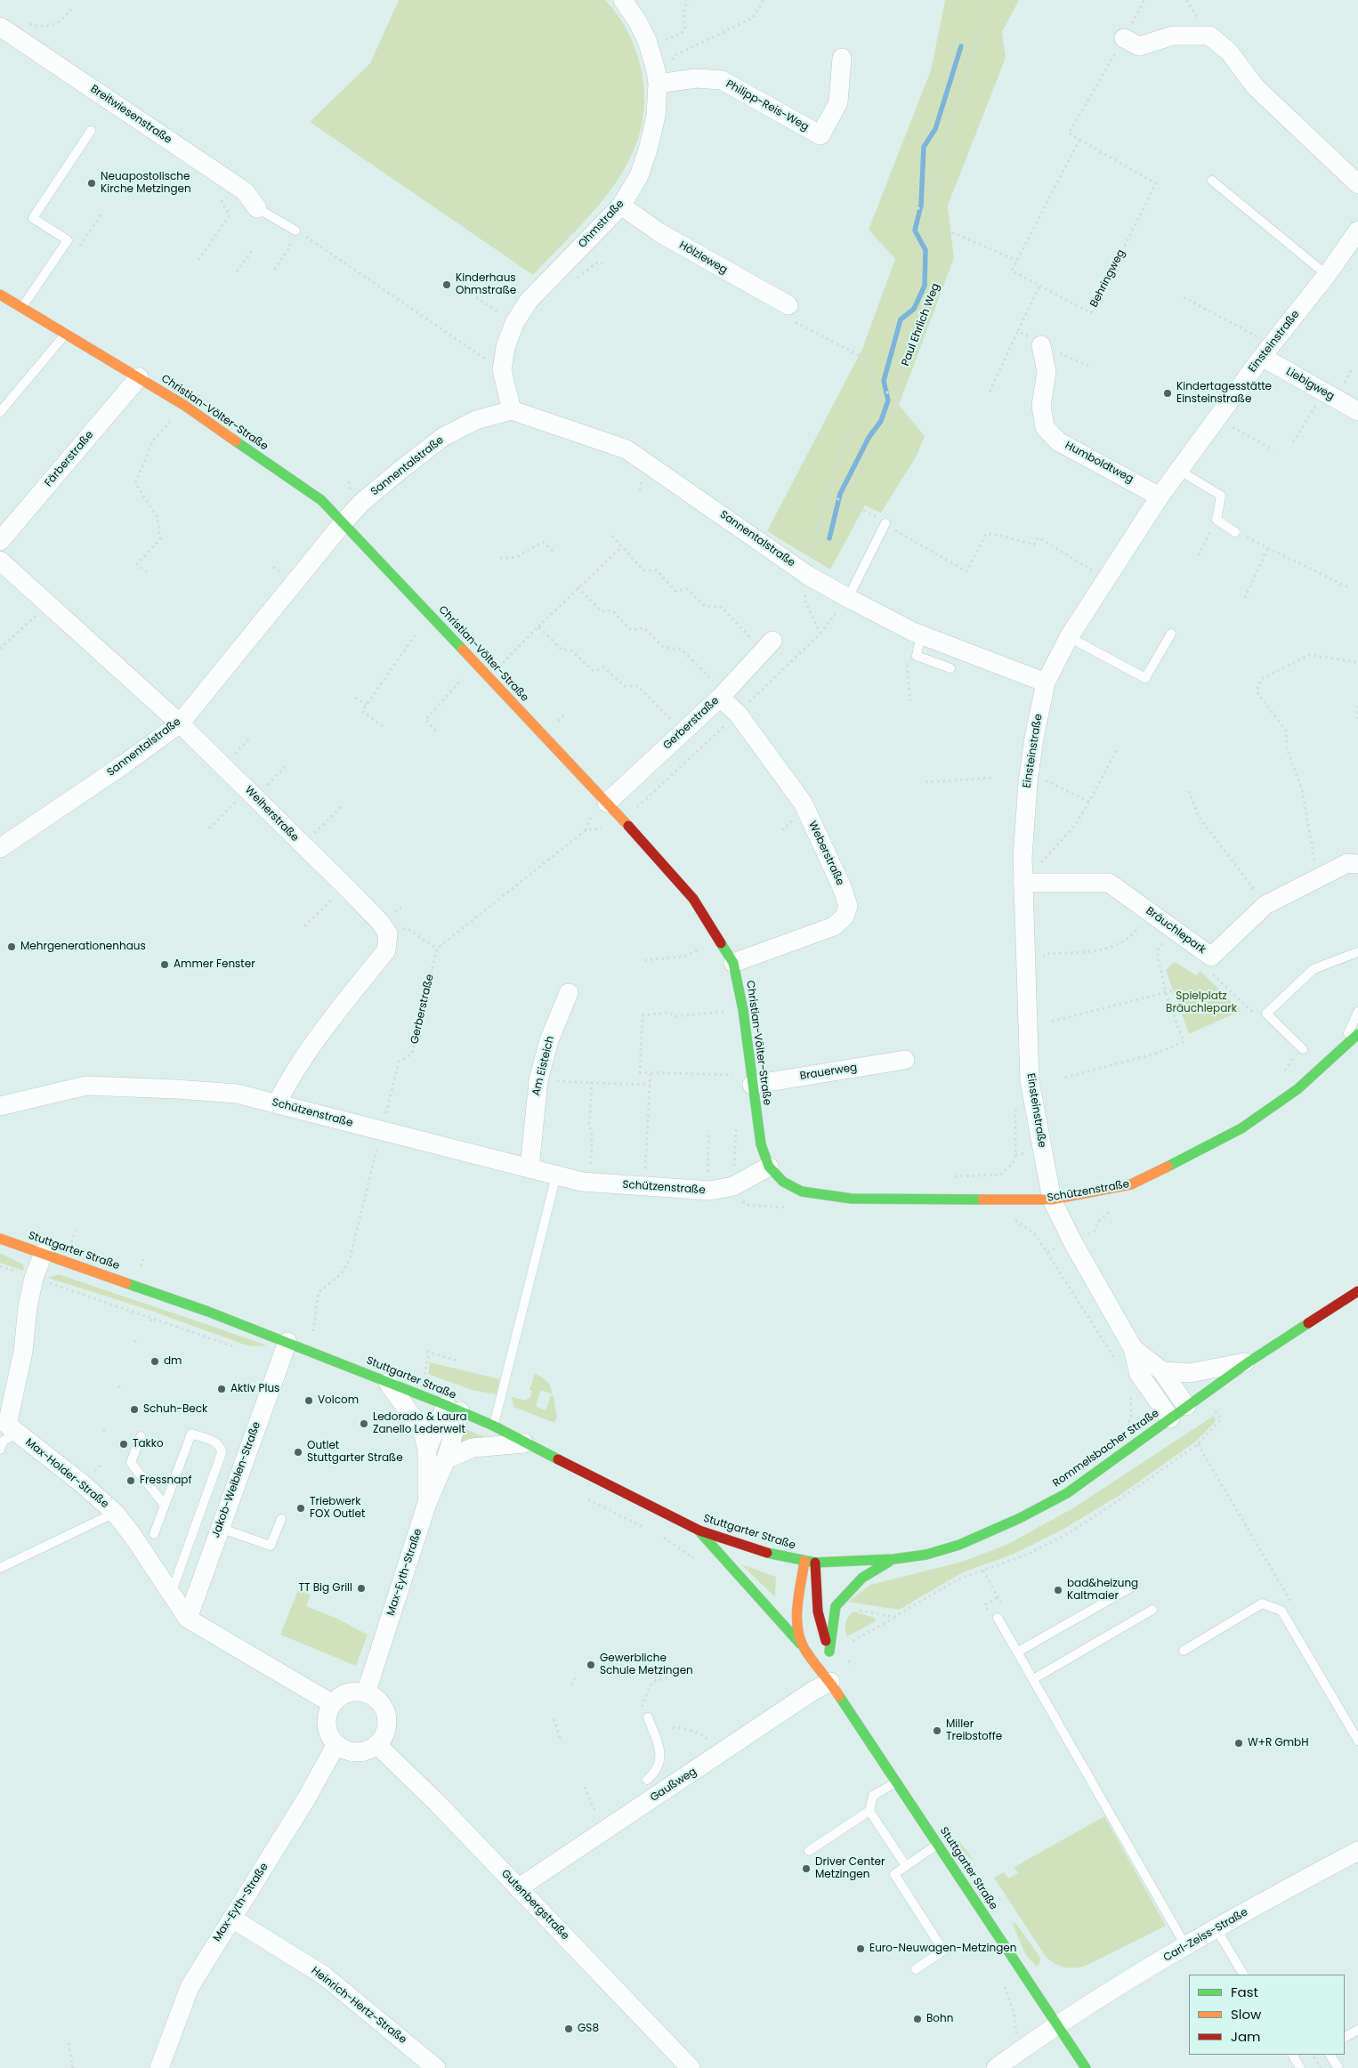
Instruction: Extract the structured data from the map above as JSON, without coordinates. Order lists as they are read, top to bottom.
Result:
{
  "streets": {
    "street": [
      "Philipp-Reis-Weg",
      "Breitwiesenstraße",
      "Ohmstraße",
      "Hölzleweg",
      "Einsteinstraße",
      "Liebigweg",
      "Christian-Völter-Straße",
      "Färberstraße",
      "Humboldtweg",
      "Sannentalstraße",
      "Gerberstraße",
      "Weiherstraße",
      "Weberstraße",
      "Bräuchlepark",
      "Am Eisteich",
      "Brauerweg",
      "Schützenstraße",
      "Stuttgarter Straße",
      "Rommelsbacher Straße",
      "Max-Holder-Straße",
      "Jakob-Weiblen-Straße",
      "Max-Eyth-Straße",
      "Gaußweg",
      "Gutenbergstraße",
      "Carl-Zeiss-Straße",
      "Heinrich-Hertz-Straße"
    ],
    "path": ["Behringweg", "Paul Ehrlich Weg"]
  },
  "crossings": [
    ["Philipp-Reis-Weg", "Ohmstraße"],
    ["Ohmstraße", "Hölzleweg"],
    ["Ohmstraße", "Sannentalstraße"],
    ["Einsteinstraße", "Liebigweg"],
    ["Einsteinstraße", "Humboldtweg"],
    ["Einsteinstraße", "Sannentalstraße"],
    ["Einsteinstraße", "Bräuchlepark"],
    ["Einsteinstraße", "Schützenstraße"],
    ["Einsteinstraße", "Rommelsbacher Straße"],
    ["Christian-Völter-Straße", "Färberstraße"],
    ["Christian-Völter-Straße", "Sannentalstraße"],
    ["Christian-Völter-Straße", "Gerberstraße"],
    ["Christian-Völter-Straße", "Weberstraße"],
    ["Christian-Völter-Straße", "Brauerweg"],
    ["Christian-Völter-Straße", "Schützenstraße"],
    ["Sannentalstraße", "Weiherstraße"],
    ["Gerberstraße", "Weberstraße"],
    ["Gerberstraße", "Schützenstraße"],
    ["Gerberstraße", "Stuttgarter Straße"],
    ["Am Eisteich", "Schützenstraße"],
    ["Stuttgarter Straße", "Rommelsbacher Straße"],
    ["Stuttgarter Straße", "Max-Holder-Straße"],
    ["Stuttgarter Straße", "Jakob-Weiblen-Straße"],
    ["Stuttgarter Straße", "Max-Eyth-Straße"],
    ["Stuttgarter Straße", "Gaußweg"],
    ["Stuttgarter Straße", "Carl-Zeiss-Straße"],
    ["Max-Holder-Straße", "Jakob-Weiblen-Straße"],
    ["Max-Holder-Straße", "Max-Eyth-Straße"],
    ["Max-Holder-Straße", "Gutenbergstraße"],
    ["Max-Eyth-Straße", "Gutenbergstraße"],
    ["Max-Eyth-Straße", "Heinrich-Hertz-Straße"],
    ["Gaußweg", "Gutenbergstraße"]
  ],
  "parks": ["Spielplatz Bräuchlepark"],
  "places": [
    "Neuapostolische Kirche Metzingen",
    "Kinderhaus Ohmstraße",
    "Kindertagesstätte Einsteinstraße",
    "Mehrgenerationenhaus",
    "Ammer Fenster",
    "dm",
    "Aktiv Plus",
    "Volcom",
    "Schuh-Beck",
    "Ledorado & Laura Zanello Lederwelt",
    "Takko",
    "Outlet Stuttgarter Straße",
    "Fressnapf",
    "Triebwerk FOX Outlet",
    "TT Big Grill",
    "bad&heizung Kaltmaier",
    "Gewerbliche Schule Metzingen",
    "Miller Treibstoffe",
    "W+R GmbH",
    "Driver Center Metzingen",
    "Euro-Neuwagen-Metzingen",
    "Bohn",
    "GS8"
  ],
  "legend": ["Fast", "Slow", "Jam"]
}
